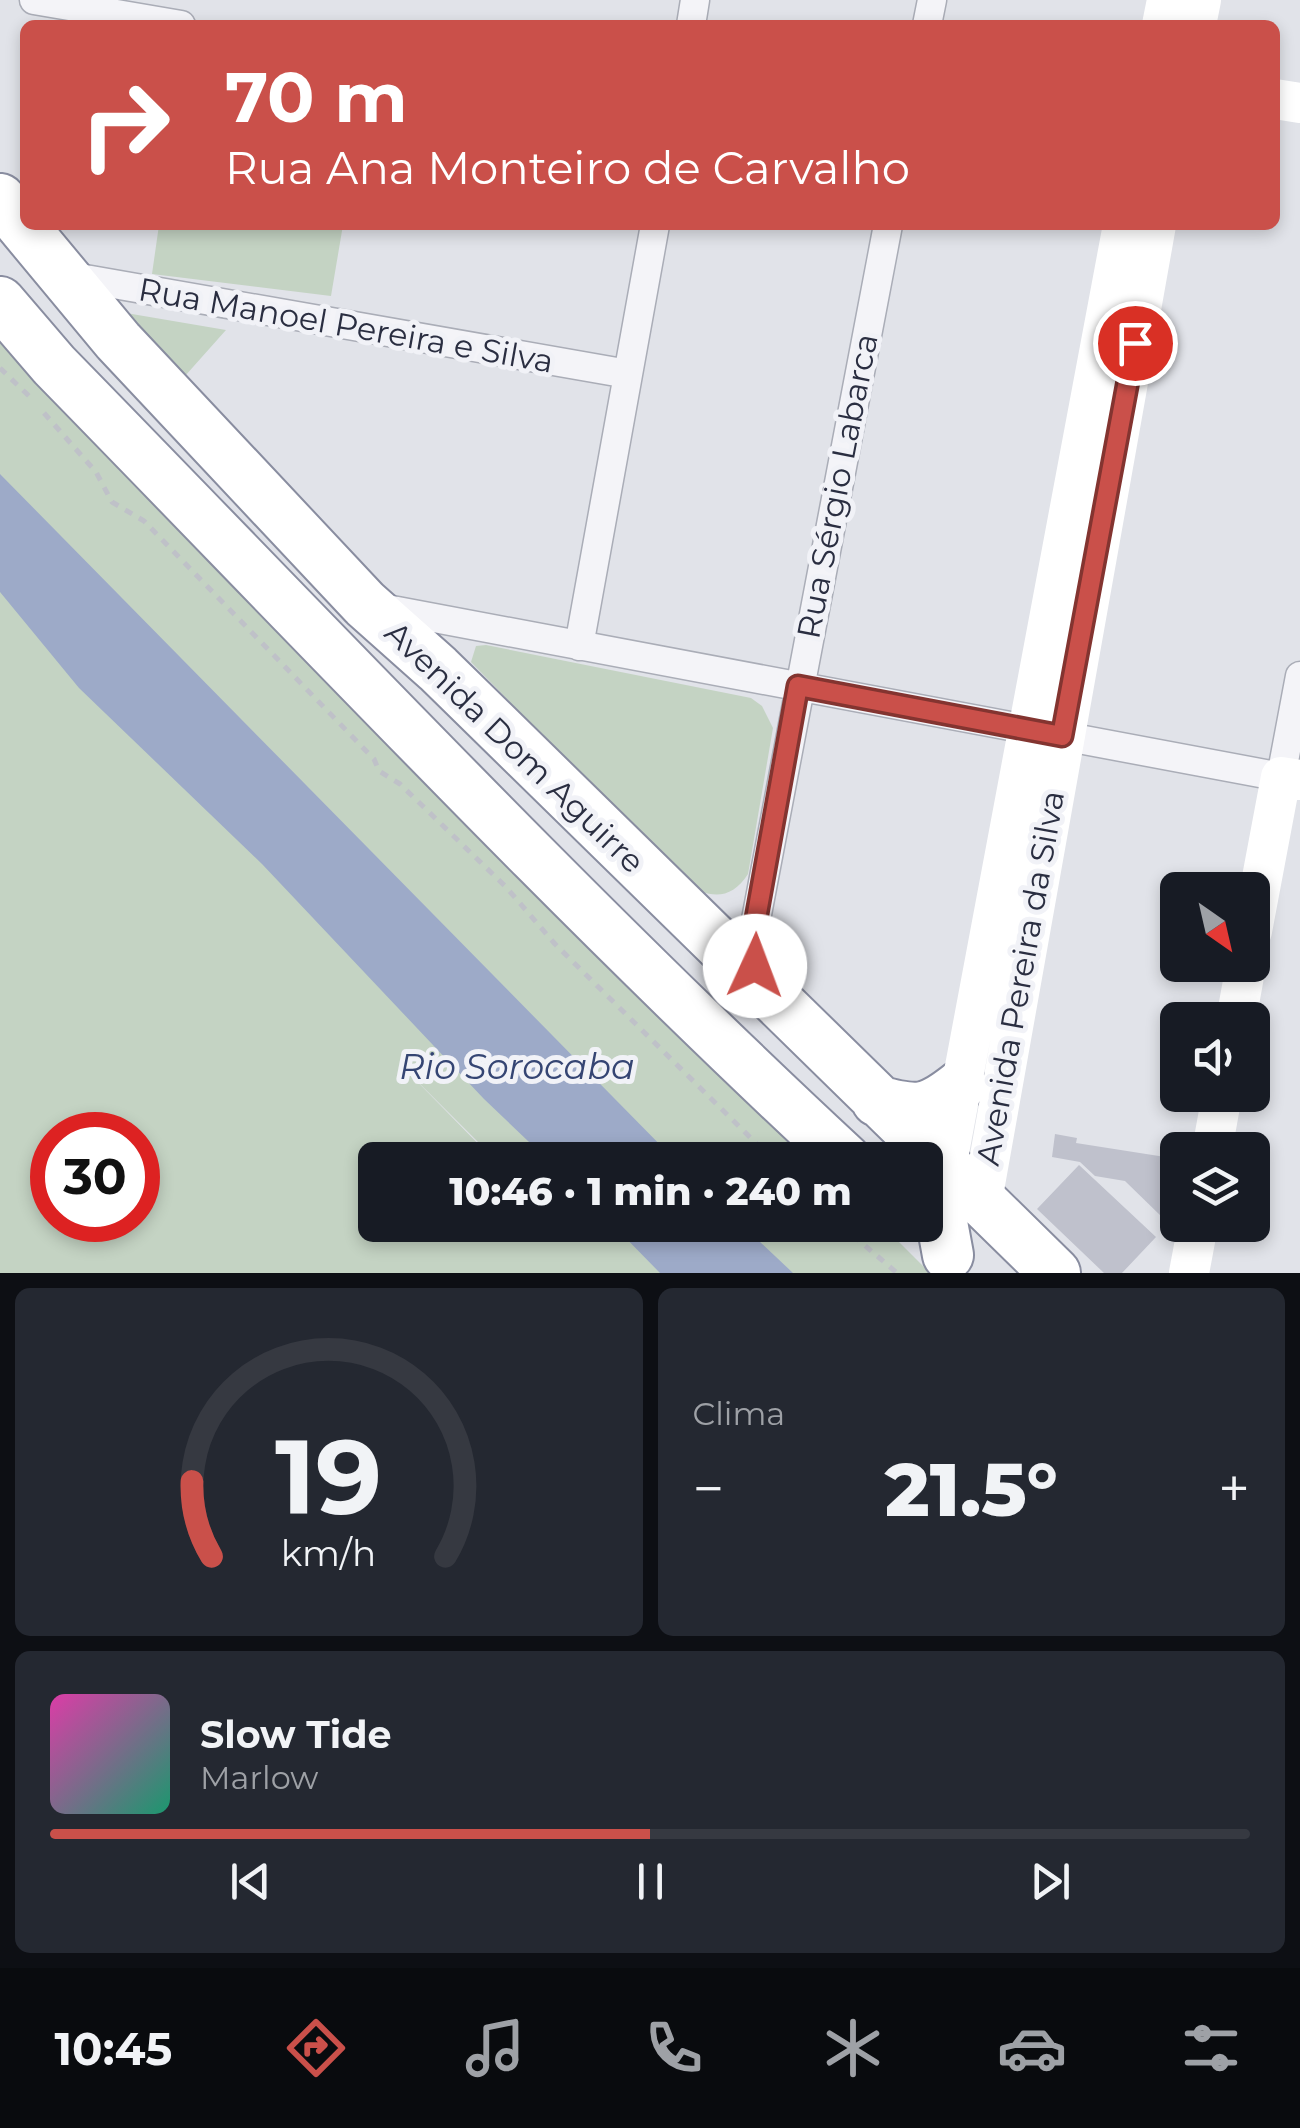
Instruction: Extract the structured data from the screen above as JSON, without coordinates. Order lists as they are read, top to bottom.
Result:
{
  "streets": {
    "highway": ["Avenida Dom Aguirre"],
    "main road": ["Avenida Pereira da Silva"],
    "street": ["Rua Manoel Pereira e Silva", "Rua Sérgio Labarca"]
  },
  "crossings": [
    ["Rua Manoel Pereira e Silva", "Avenida Dom Aguirre"],
    ["Rua Sérgio Labarca", "Avenida Dom Aguirre"],
    ["Avenida Dom Aguirre", "Avenida Pereira da Silva"]
  ],
  "water": ["Rio Sorocaba"],
  "north": "bottom right",
  "page": {
    "turn": ["70 m", "Rua Ana Monteiro de Carvalho"],
    "limit": "30",
    "trip": "10:46 · 1 min · 240 m",
    "tile": "Clima",
    "heat": ["−", "21.5°", "+"],
    "song": ["Slow Tide", "Marlow"],
    "tabs": "10:45",
    "gauge": ["19", "km/h"]
  }
}
